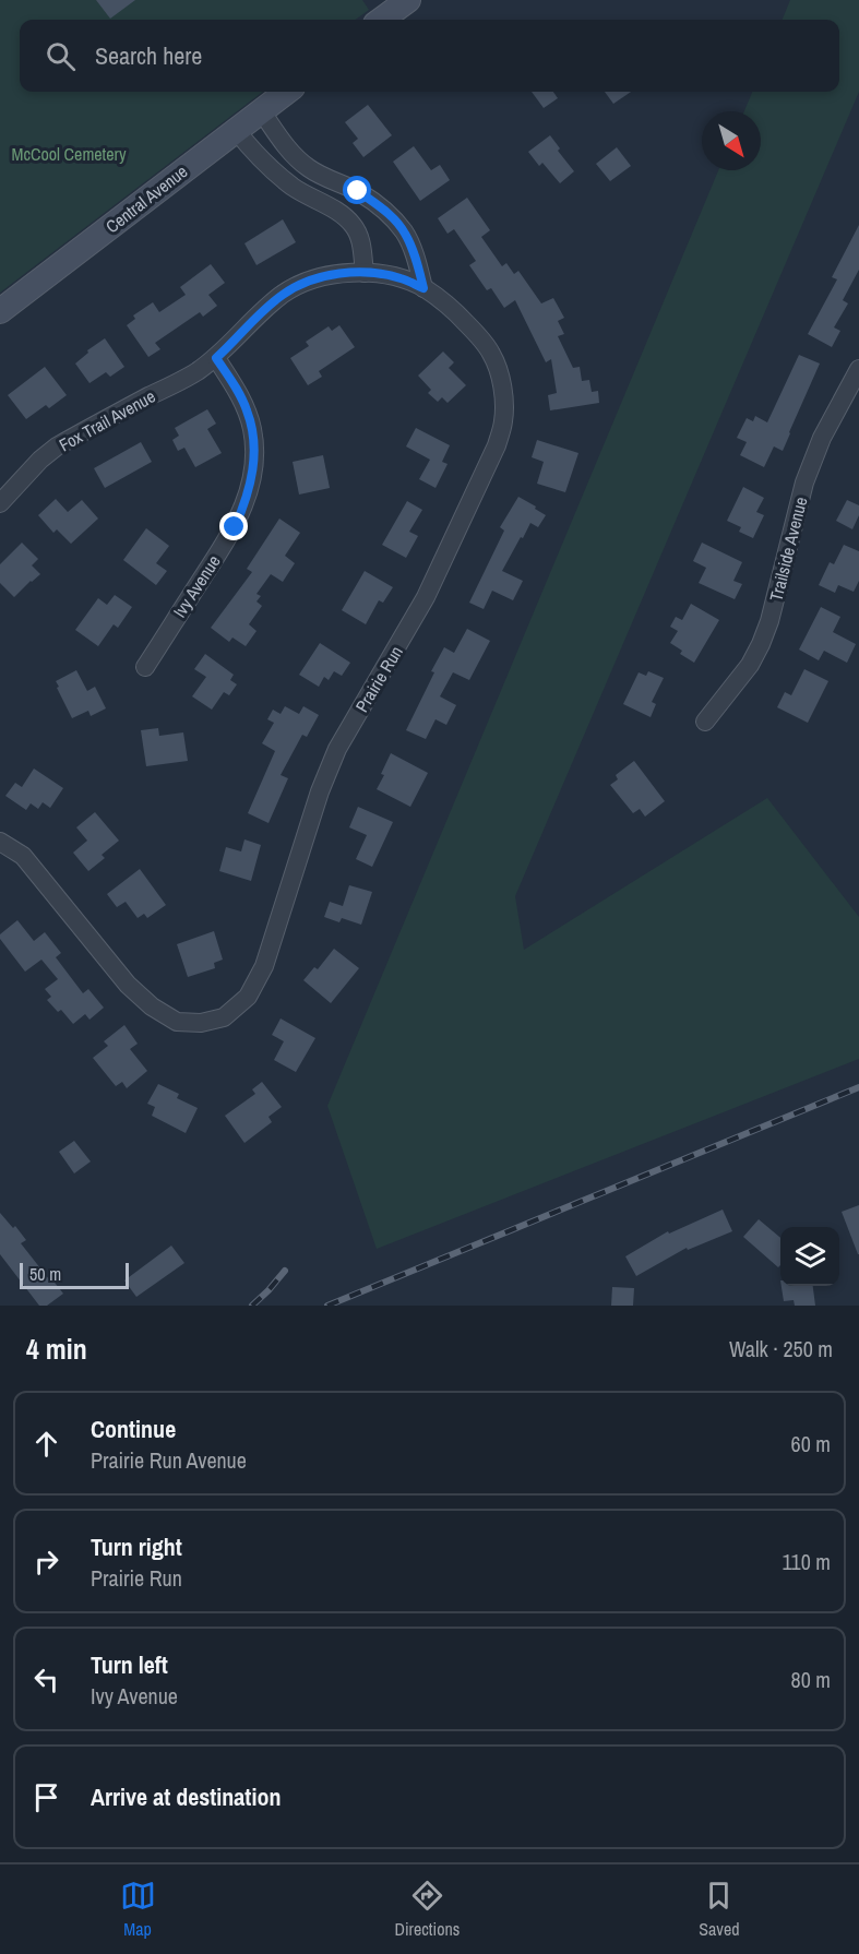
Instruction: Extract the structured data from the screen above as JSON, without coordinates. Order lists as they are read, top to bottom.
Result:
{
  "streets": {
    "street": [
      "Central Avenue",
      "Fox Trail Avenue",
      "Trailside Avenue",
      "Ivy Avenue",
      "Prairie Run"
    ]
  },
  "crossings": [
    ["Fox Trail Avenue", "Ivy Avenue"],
    ["Fox Trail Avenue", "Prairie Run"],
    ["Ivy Avenue", "Prairie Run"]
  ],
  "parks": ["McCool Cemetery"],
  "scale_bar": "50 m",
  "north": "bottom right",
  "page": {
    "search": "Search here",
    "scale": "50 m",
    "heading": ["4 min", "Walk · 250 m"],
    "list": [
      ["Continue", "Prairie Run Avenue", "60 m"],
      ["Turn right", "Prairie Run", "110 m"],
      ["Turn left", "Ivy Avenue", "80 m"],
      "Arrive at destination"
    ],
    "nav": ["Map", "Directions", "Saved"]
  }
}
